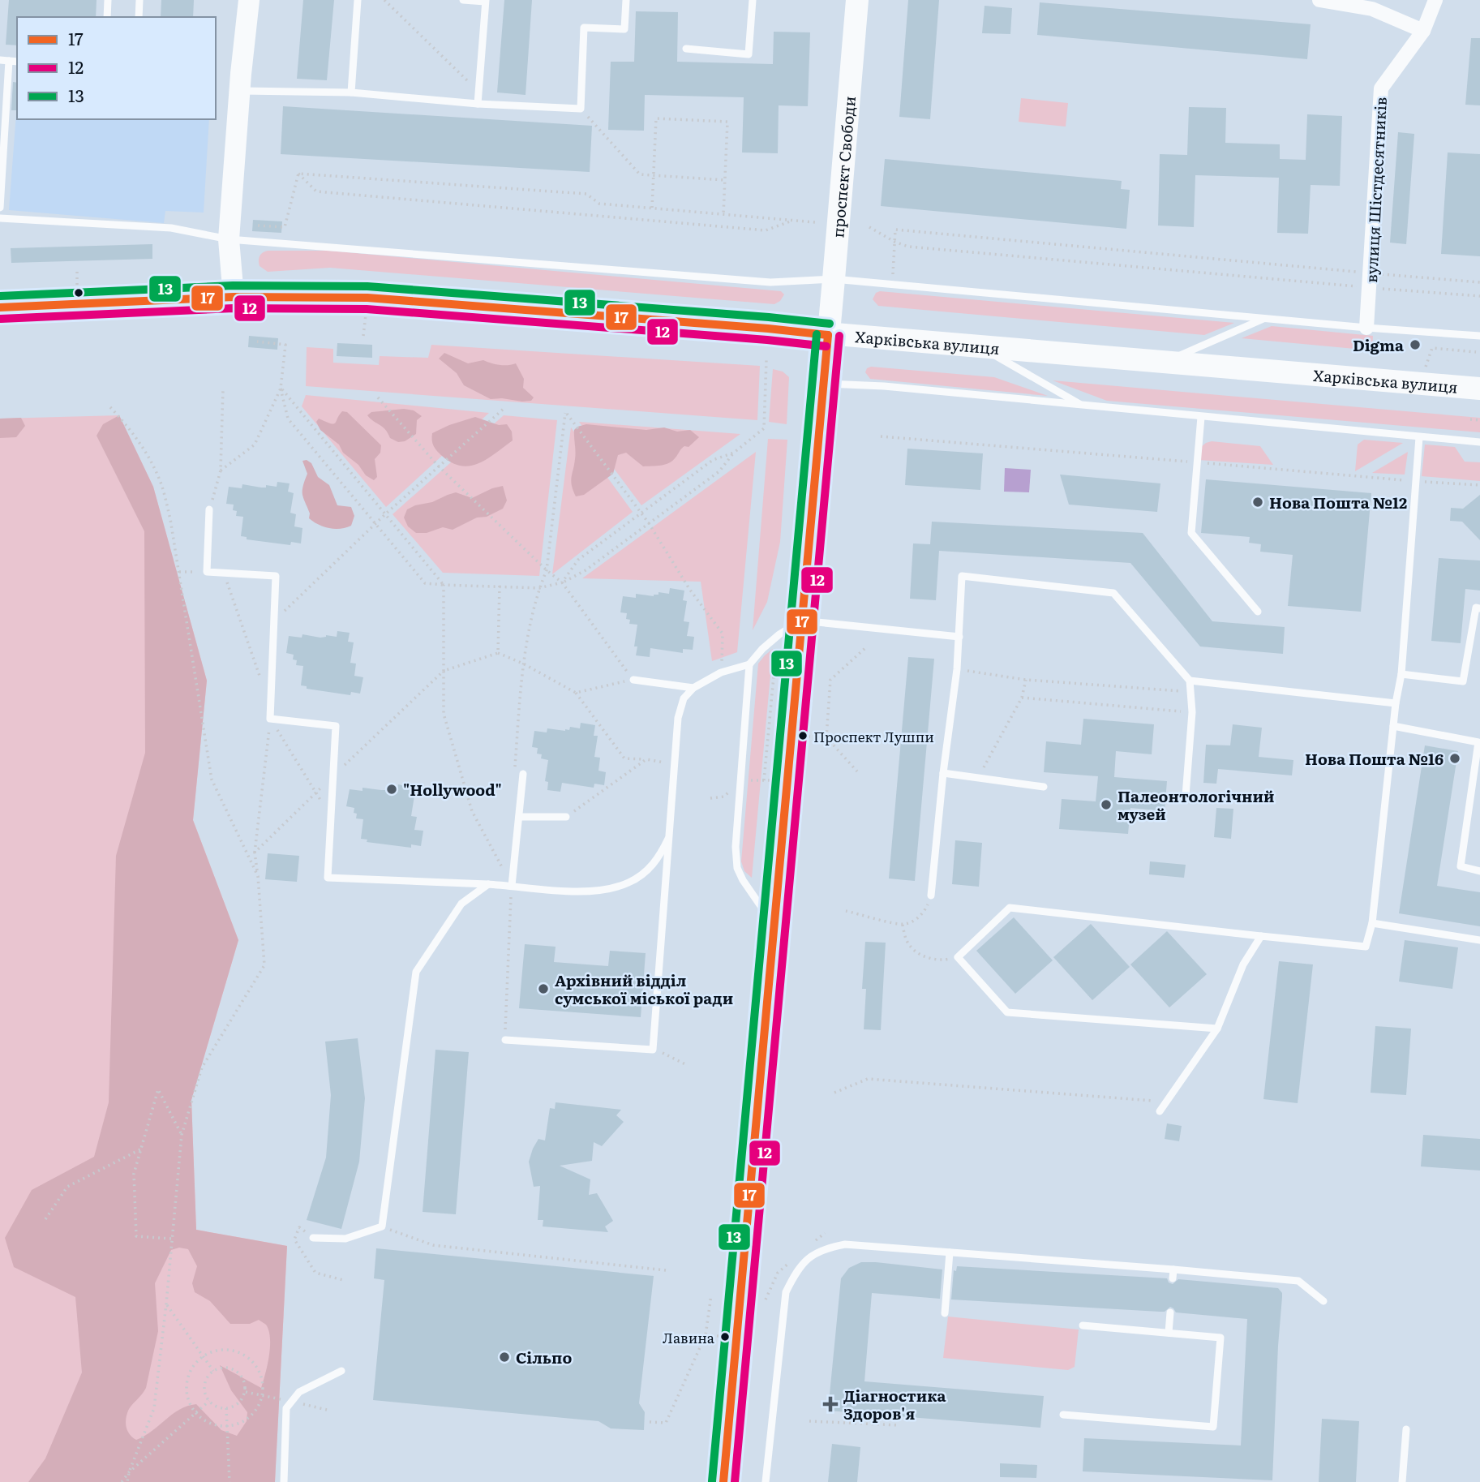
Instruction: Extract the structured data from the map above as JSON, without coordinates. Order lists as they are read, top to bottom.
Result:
{
  "streets": {
    "main road": ["проспект Свободи", "Харківська вулиця"],
    "street": ["вулиця Шістдесятників"]
  },
  "crossings": [
    ["проспект Свободи", "Харківська вулиця"]
  ],
  "places": {
    "other": [
      "Digma",
      "Нова Пошта №12",
      "Проспект Лушпи",
      "Нова Пошта №16",
      "\"Hollywood\"",
      "Палеонтологічний музей",
      "Архівний відділ сумської міської ради",
      "Лавина",
      "Сільпо"
    ],
    "health": ["Діагностика Здоров'я"]
  },
  "lines": ["transit line 13", "transit line 17", "transit line 12"],
  "legend": ["17", "12", "13"]
}
